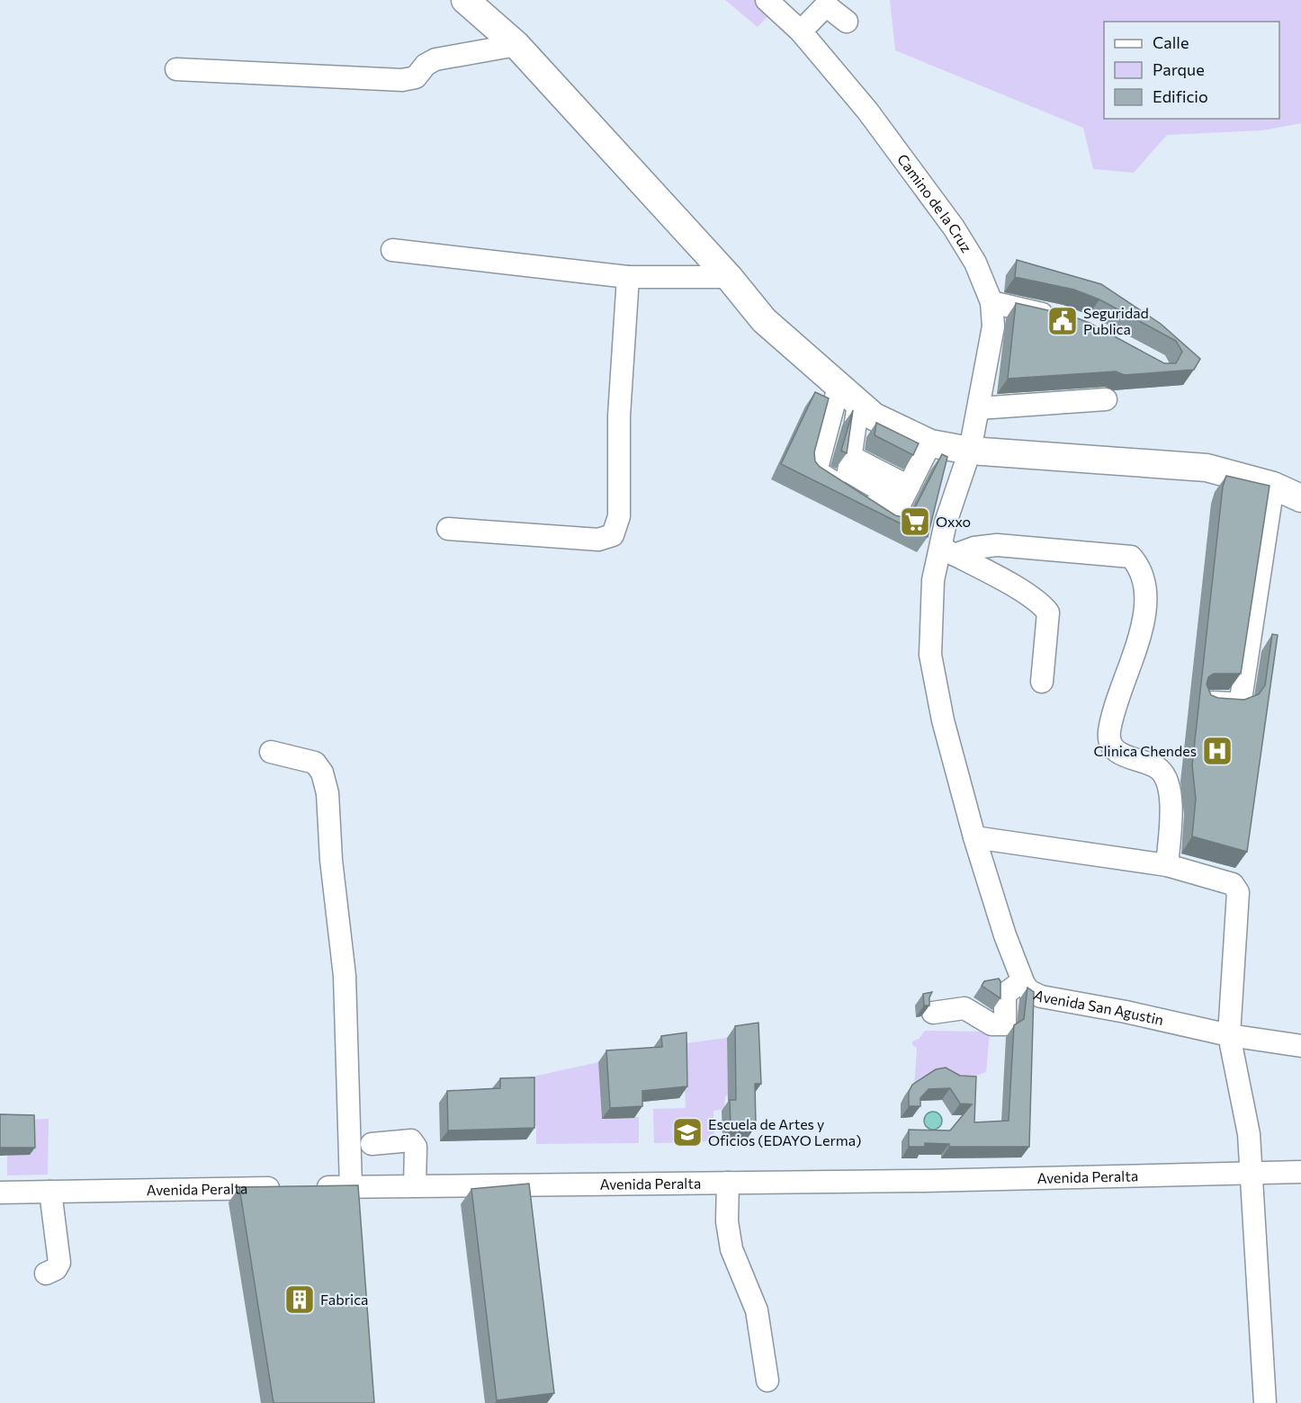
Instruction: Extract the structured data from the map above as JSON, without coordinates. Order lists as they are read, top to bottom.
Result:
{
  "streets": {
    "street": ["Camino de la Cruz", "Avenida San Agustin", "Avenida Peralta"]
  },
  "crossings": [
    ["Camino de la Cruz", "Avenida San Agustin"]
  ],
  "places": {
    "public building": ["Seguridad Publica"],
    "supermarket": ["Oxxo"],
    "hospital": ["Clinica Chendes"],
    "school or university": ["Escuela de Artes y Oficios (EDAYO Lerma)"],
    "building": ["Fabrica"]
  },
  "legend": ["Calle", "Parque", "Edificio"]
}
